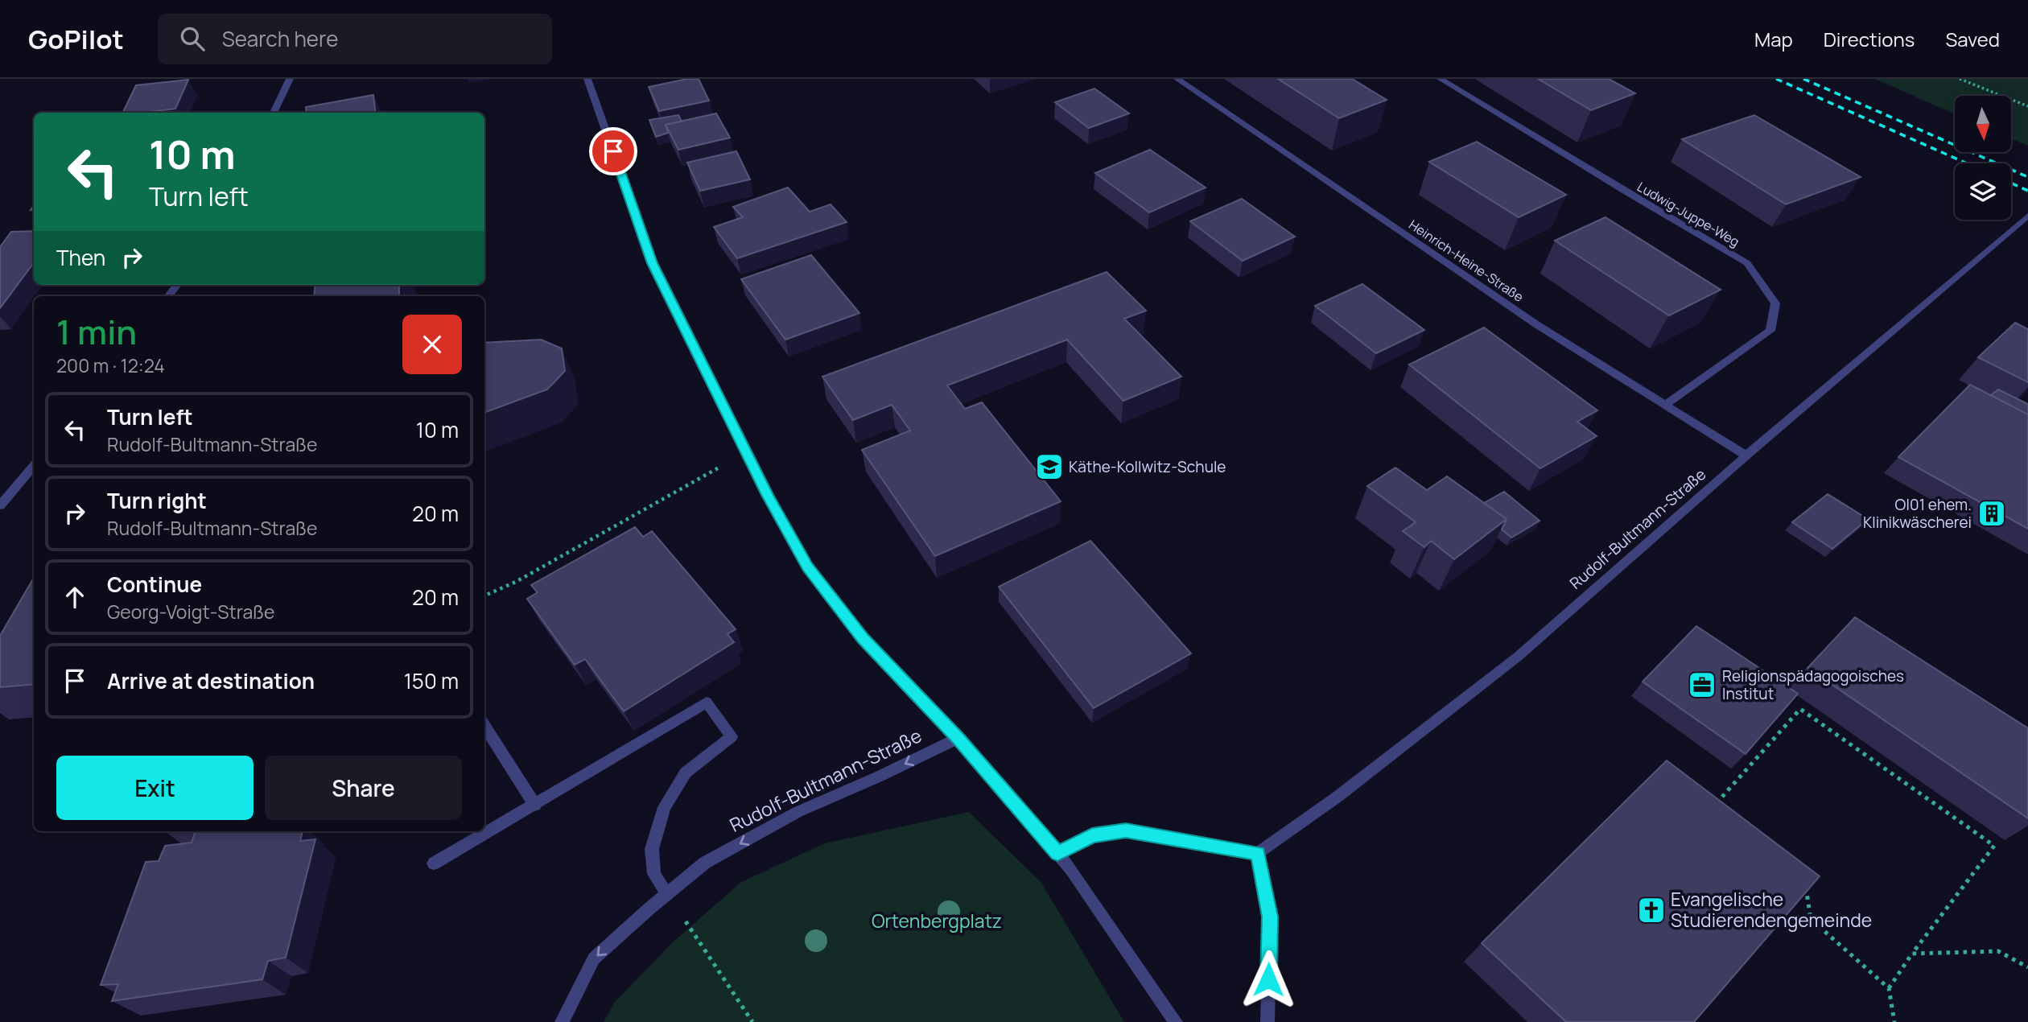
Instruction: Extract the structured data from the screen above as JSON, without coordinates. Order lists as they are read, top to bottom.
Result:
{
  "streets": {
    "street": ["Ludwig-Juppe-Weg", "Heinrich-Heine-Straße", "Rudolf-Bultmann-Straße"]
  },
  "crossings": [
    ["Ludwig-Juppe-Weg", "Heinrich-Heine-Straße"],
    ["Heinrich-Heine-Straße", "Rudolf-Bultmann-Straße"]
  ],
  "parks": ["Ortenbergplatz"],
  "places": {
    "school or university": ["Käthe-Kollwitz-Schule"],
    "building": ["O|01 ehem. Klinikwäscherei"],
    "office": ["Religionspädagogoisches Institut"],
    "church": ["Evangelische Studierendengemeinde"]
  },
  "north": "bottom",
  "page": {
    "header": "GoPilot",
    "search": "Search here",
    "nav": ["Map", "Directions", "Saved"],
    "turn": ["10 m", "Turn left"],
    "then": "Then",
    "heading": ["1 min", "200 m · 12:24"],
    "list": [
      {
        "name": "Turn left",
        "note": "Rudolf-Bultmann-Straße",
        "value": "10 m"
      },
      {
        "name": "Turn right",
        "note": "Rudolf-Bultmann-Straße",
        "value": "20 m"
      },
      {
        "name": "Continue",
        "note": "Georg-Voigt-Straße",
        "value": "20 m"
      },
      {
        "name": "Arrive at destination",
        "value": "150 m"
      }
    ],
    "buttons": ["Exit", "Share"]
  }
}
